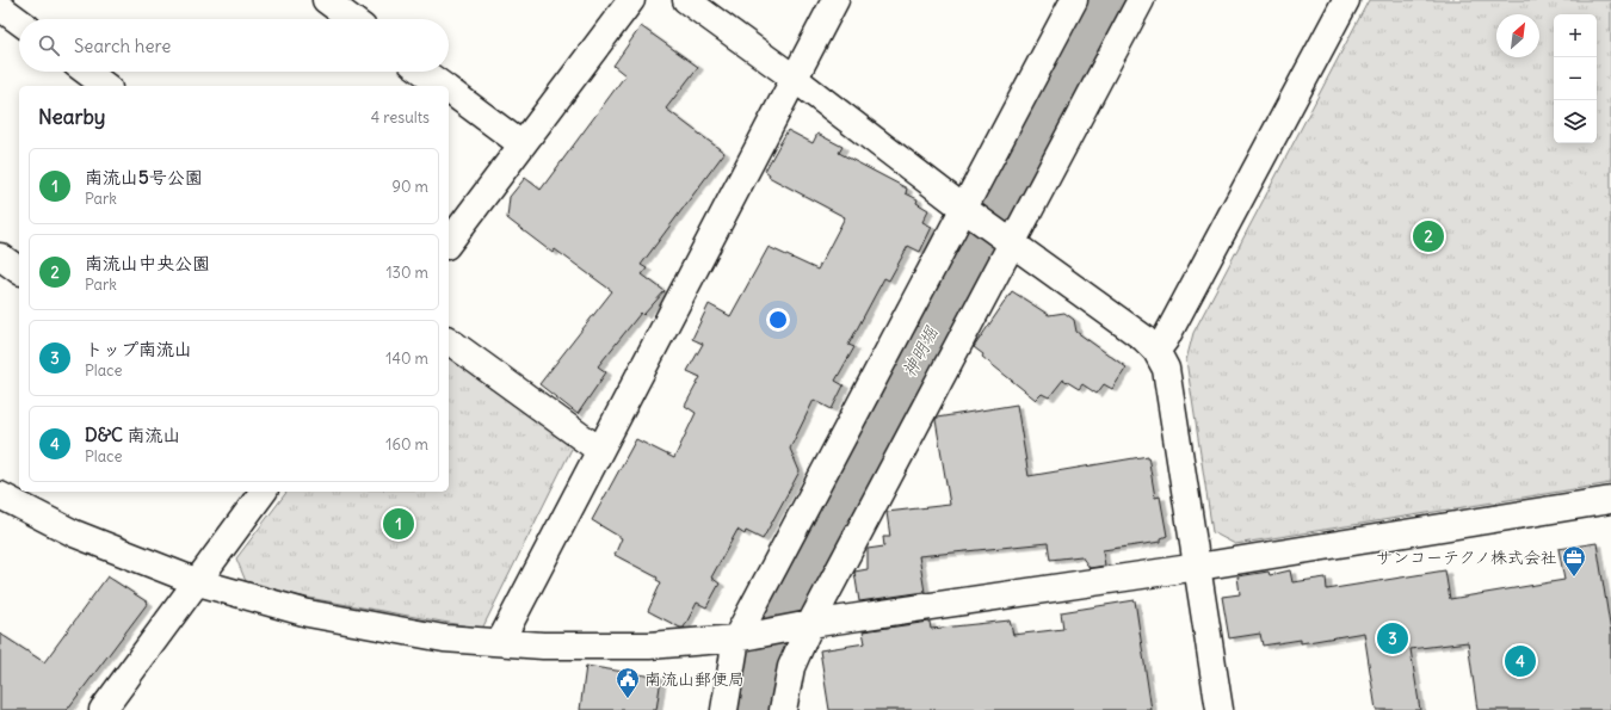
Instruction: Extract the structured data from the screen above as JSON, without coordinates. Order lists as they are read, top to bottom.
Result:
{
  "water": ["神明堀"],
  "places": {
    "office": ["サンコーテクノ株式会社"],
    "public building": ["南流山郵便局"]
  },
  "north": "top right",
  "page": {
    "map_buttons": ["+", "−"],
    "search": "Search here",
    "heading": ["Nearby", "4 results"],
    "list": [
      {
        "mark": "1",
        "name": "南流山5号公園",
        "note": "Park",
        "value": "90 m"
      },
      {
        "mark": "2",
        "name": "南流山中央公園",
        "note": "Park",
        "value": "130 m"
      },
      {
        "mark": "3",
        "name": "トップ南流山",
        "note": "Place",
        "value": "140 m"
      },
      {
        "mark": "4",
        "name": "D&C 南流山",
        "note": "Place",
        "value": "160 m"
      }
    ],
    "pins": [
      "2",
      "1",
      "3",
      "4"
    ]
  }
}
